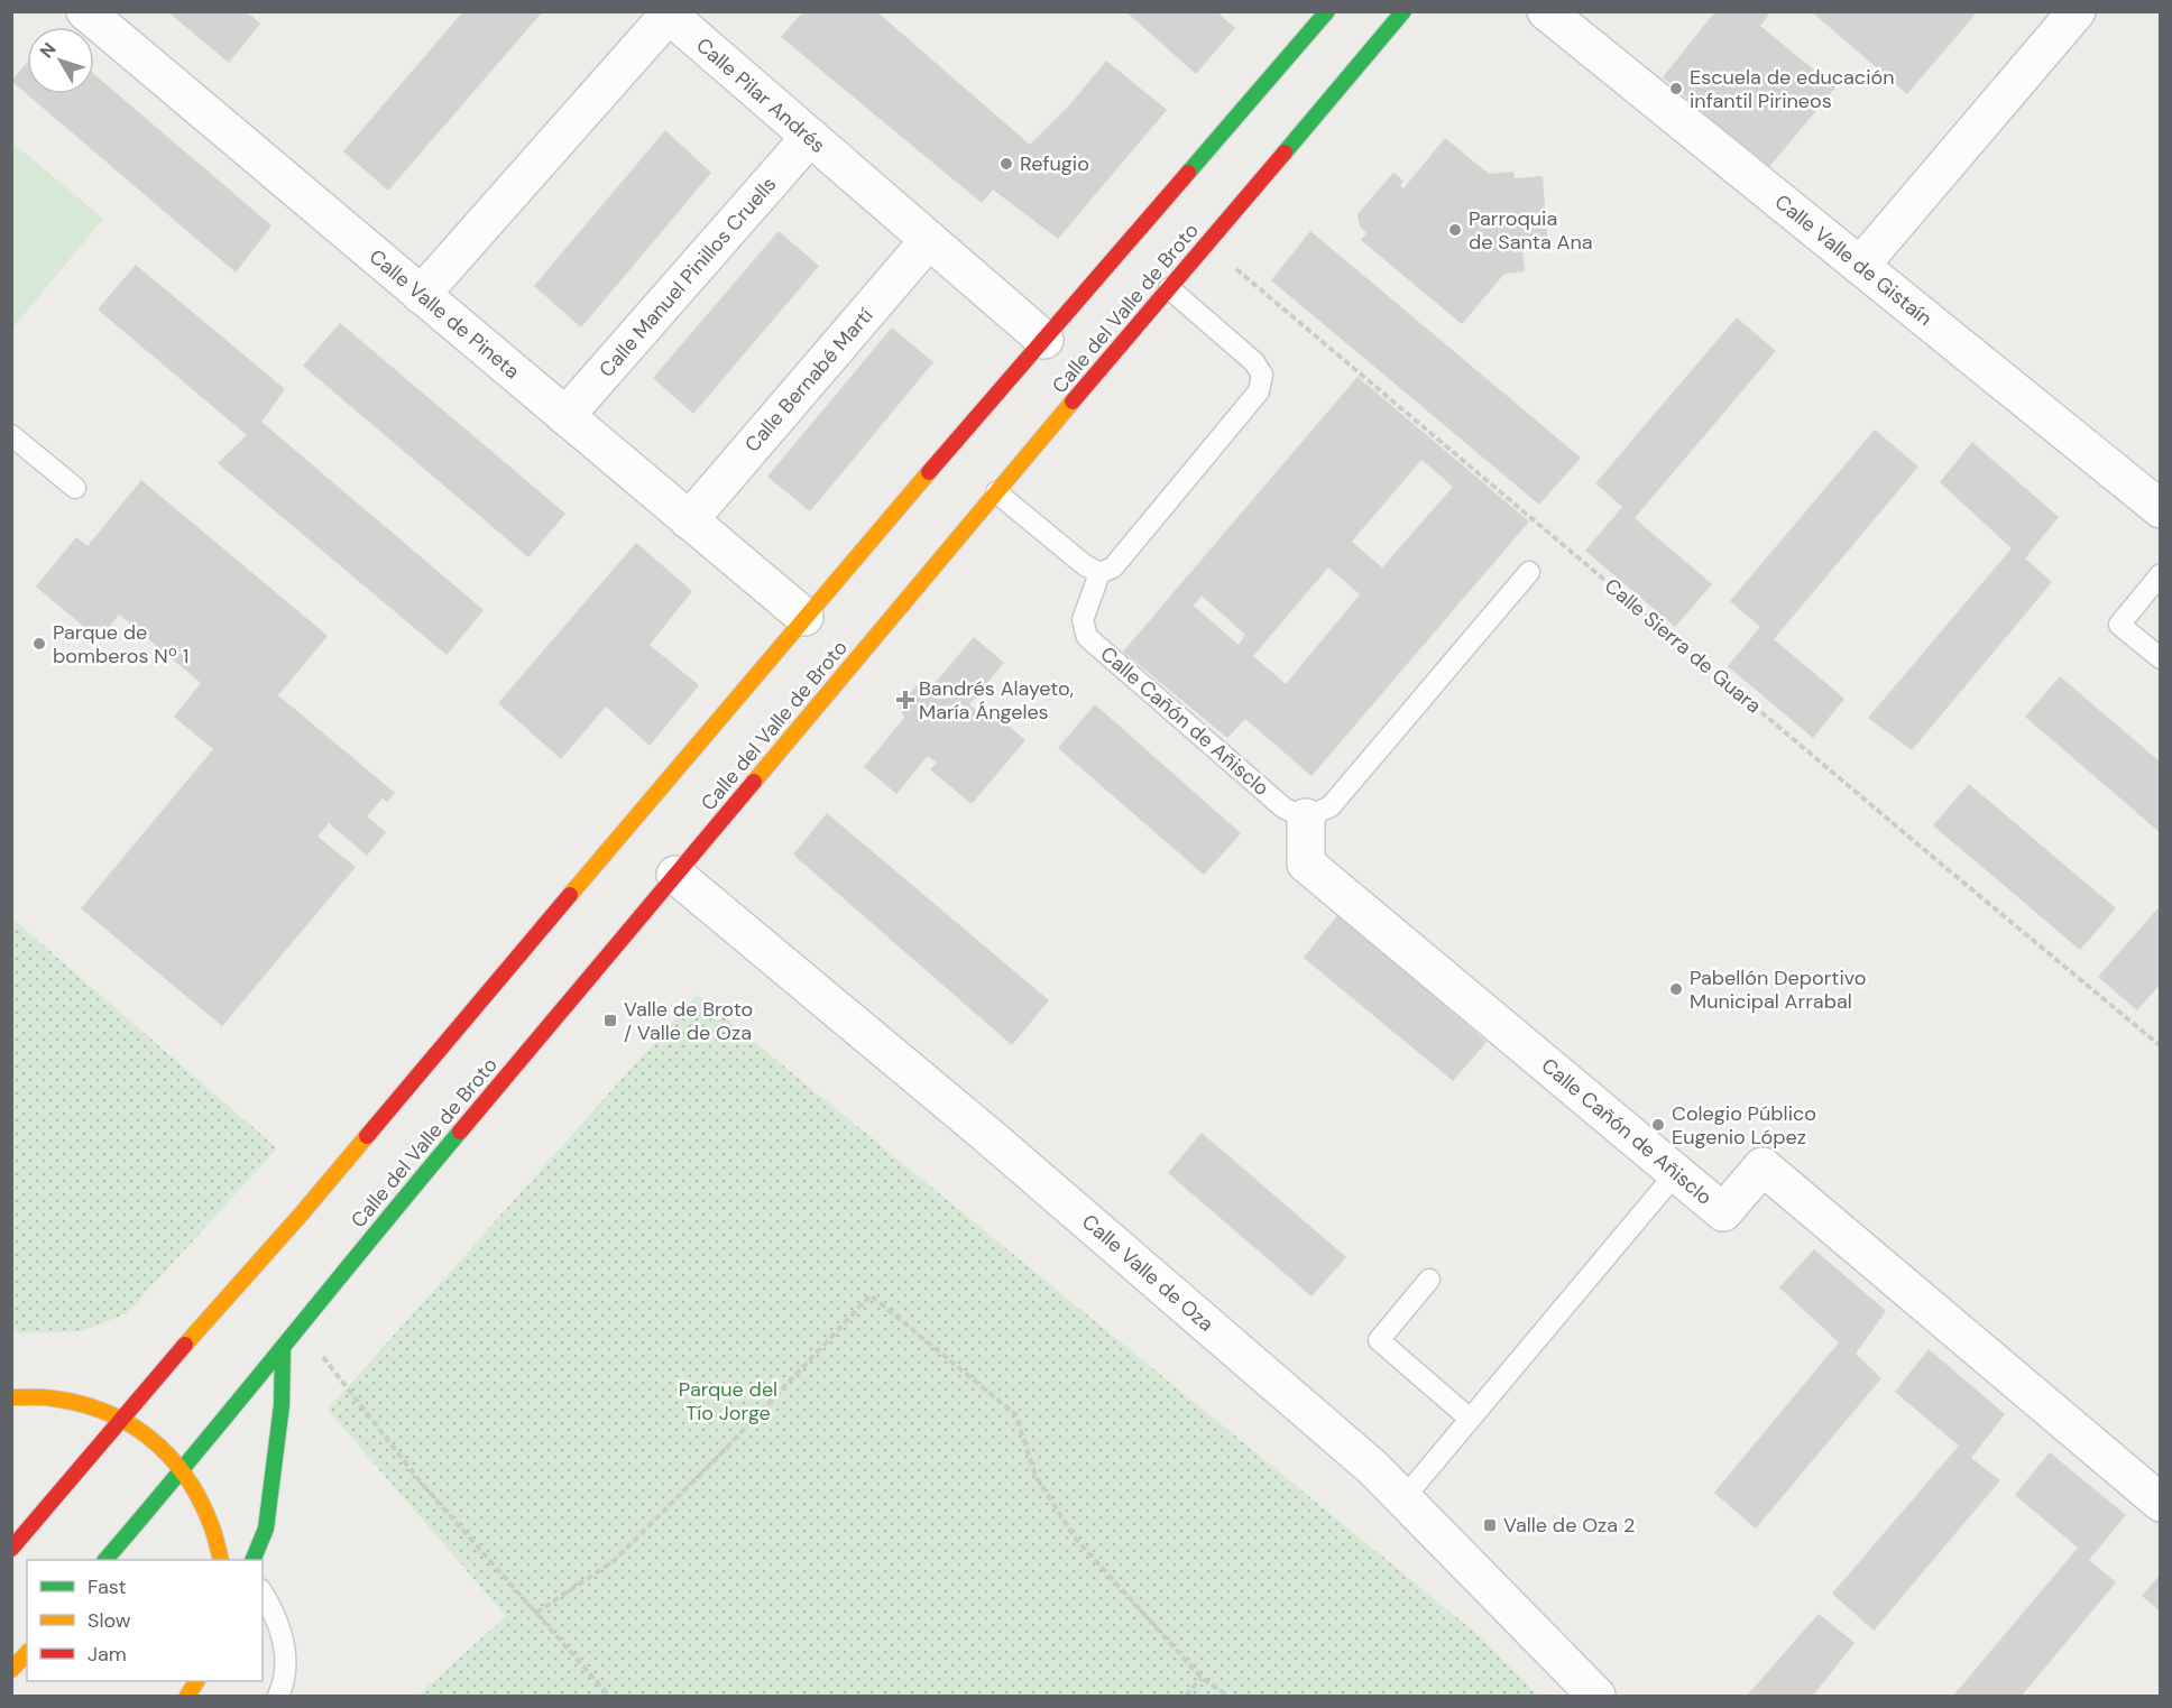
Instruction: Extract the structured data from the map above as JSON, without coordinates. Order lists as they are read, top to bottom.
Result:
{
  "streets": {
    "main road": ["Calle del Valle de Broto"],
    "street": [
      "Calle Pilar Andrés",
      "Calle Valle de Gistaín",
      "Calle Manuel Pinillos Cruells",
      "Calle Valle de Pineta",
      "Calle Bernabé Martí",
      "Calle Cañón de Añisclo",
      "Calle Valle de Oza"
    ],
    "path": ["Calle Sierra de Guara"]
  },
  "crossings": [
    ["Calle Pilar Andrés", "Calle Manuel Pinillos Cruells"],
    ["Calle Pilar Andrés", "Calle del Valle de Broto"],
    ["Calle Pilar Andrés", "Calle Valle de Pineta"],
    ["Calle Pilar Andrés", "Calle Bernabé Martí"],
    ["Calle Manuel Pinillos Cruells", "Calle Valle de Pineta"],
    ["Calle del Valle de Broto", "Calle Valle de Pineta"],
    ["Calle del Valle de Broto", "Calle Sierra de Guara"],
    ["Calle del Valle de Broto", "Calle Valle de Oza"],
    ["Calle Valle de Pineta", "Calle Bernabé Martí"]
  ],
  "parks": ["Parque del Tío Jorge"],
  "places": {
    "other": [
      "Escuela de educación infantil Pirineos",
      "Refugio",
      "Parroquia de Santa Ana",
      "Parque de bomberos Nº 1",
      "Pabellón Deportivo Municipal Arrabal",
      "Colegio Público Eugenio López"
    ],
    "health": ["Bandrés Alayeto, María Ángeles"],
    "transit": ["Valle de Broto / Valle de Oza", "Valle de Oza 2"]
  },
  "legend": ["Fast", "Slow", "Jam"],
  "north": "top left"
}
